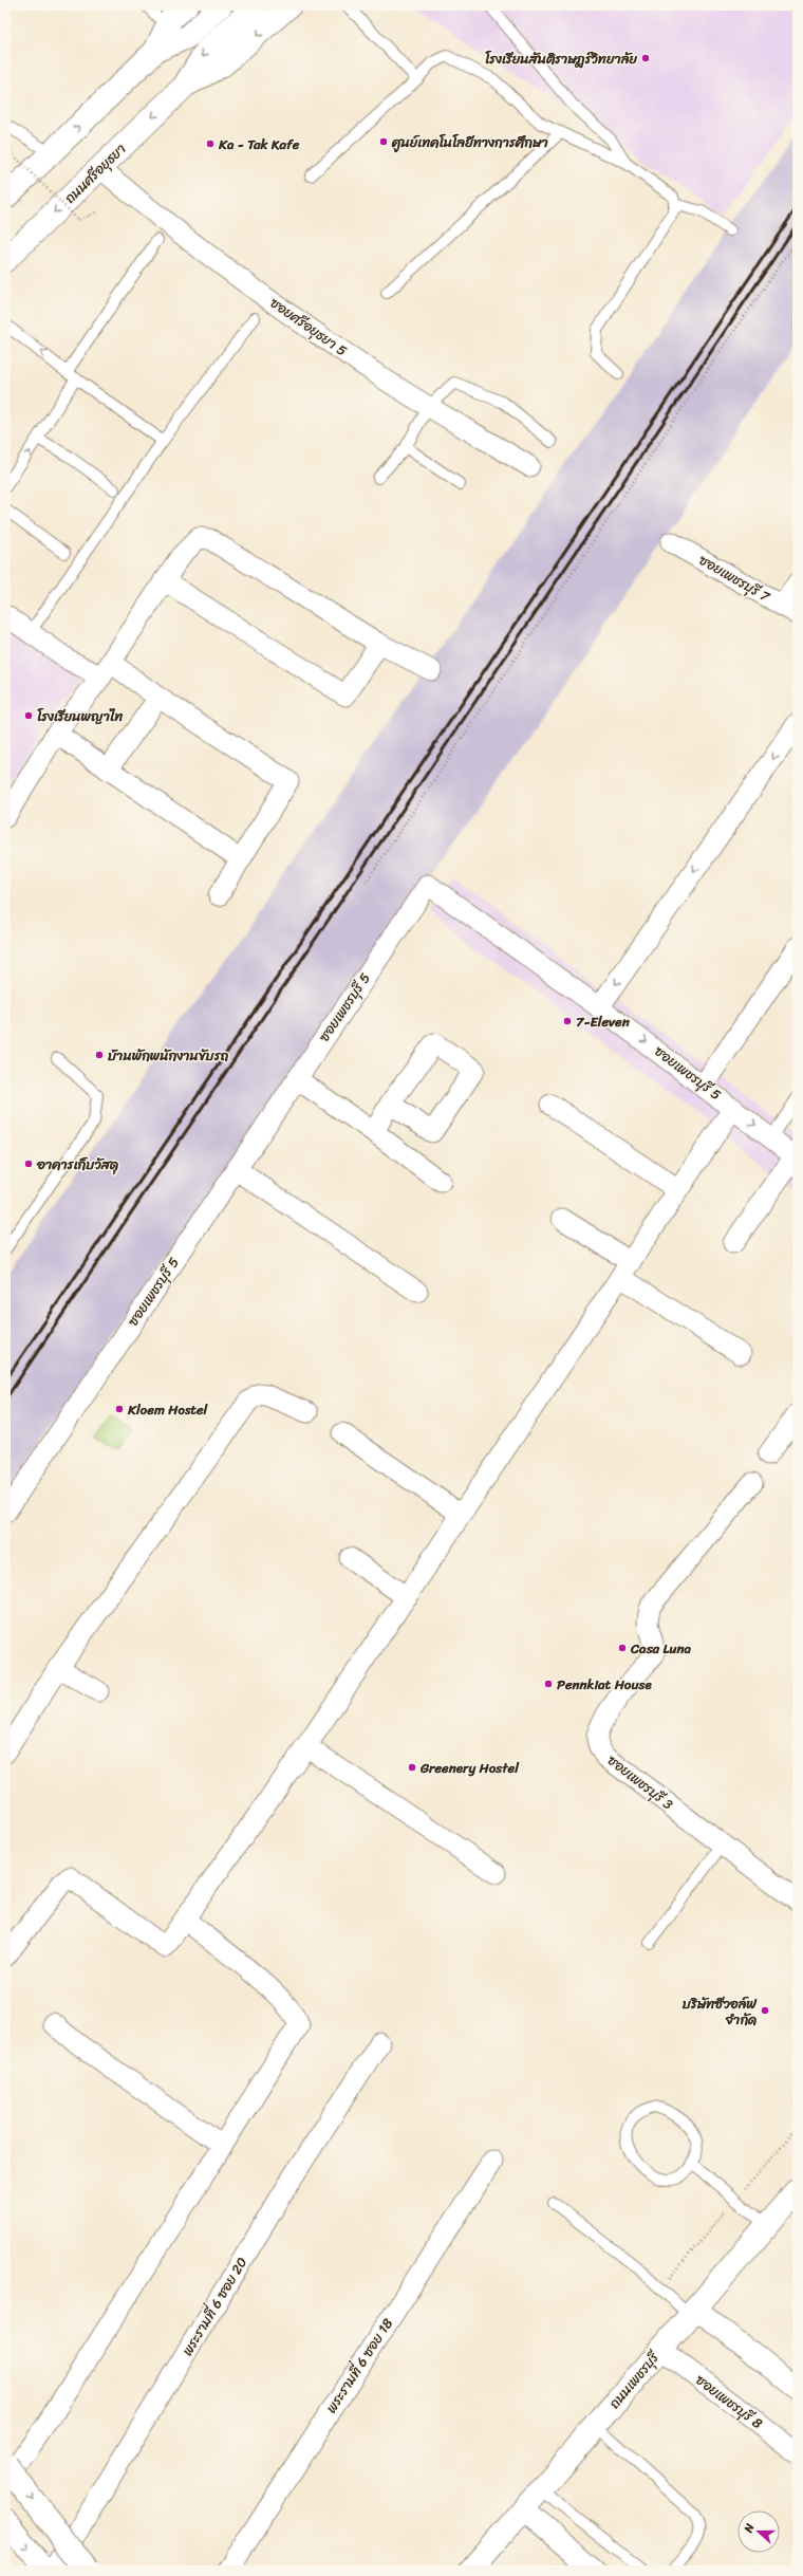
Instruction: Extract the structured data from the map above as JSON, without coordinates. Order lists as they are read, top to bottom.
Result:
{
  "streets": {
    "main road": ["ถนนศรีอยุธยา", "ถนนเพชรบุรี"],
    "street": [
      "ซอยศรีอยุธยา 5",
      "ซอยเพชรบุรี 7",
      "ซอยเพชรบุรี 5",
      "ซอยเพชรบุรี 3",
      "พระรามที่ 6 ซอย 20",
      "พระรามที่ 6 ซอย 18",
      "ซอยเพชรบุรี 8"
    ]
  },
  "crossings": [
    ["ถนนศรีอยุธยา", "ซอยศรีอยุธยา 5"],
    ["ถนนเพชรบุรี", "ซอยเพชรบุรี 8"]
  ],
  "places": [
    "โรงเรียนสันติราษฎร์วิทยาลัย",
    "ศูนย์เทคโนโลยีทางการศึกษา",
    "Ka - Tak Kafe",
    "โรงเรียนพญาไท",
    "7-Eleven",
    "บ้านพักพนักงานขับรถ",
    "อาคารเก็บวัสดุ",
    "Kloem Hostel",
    "Casa Luna",
    "Pennkiat House",
    "Greenery Hostel",
    "บริษัทซีวอล์ฟ จำกัด"
  ],
  "north": "left"
}
